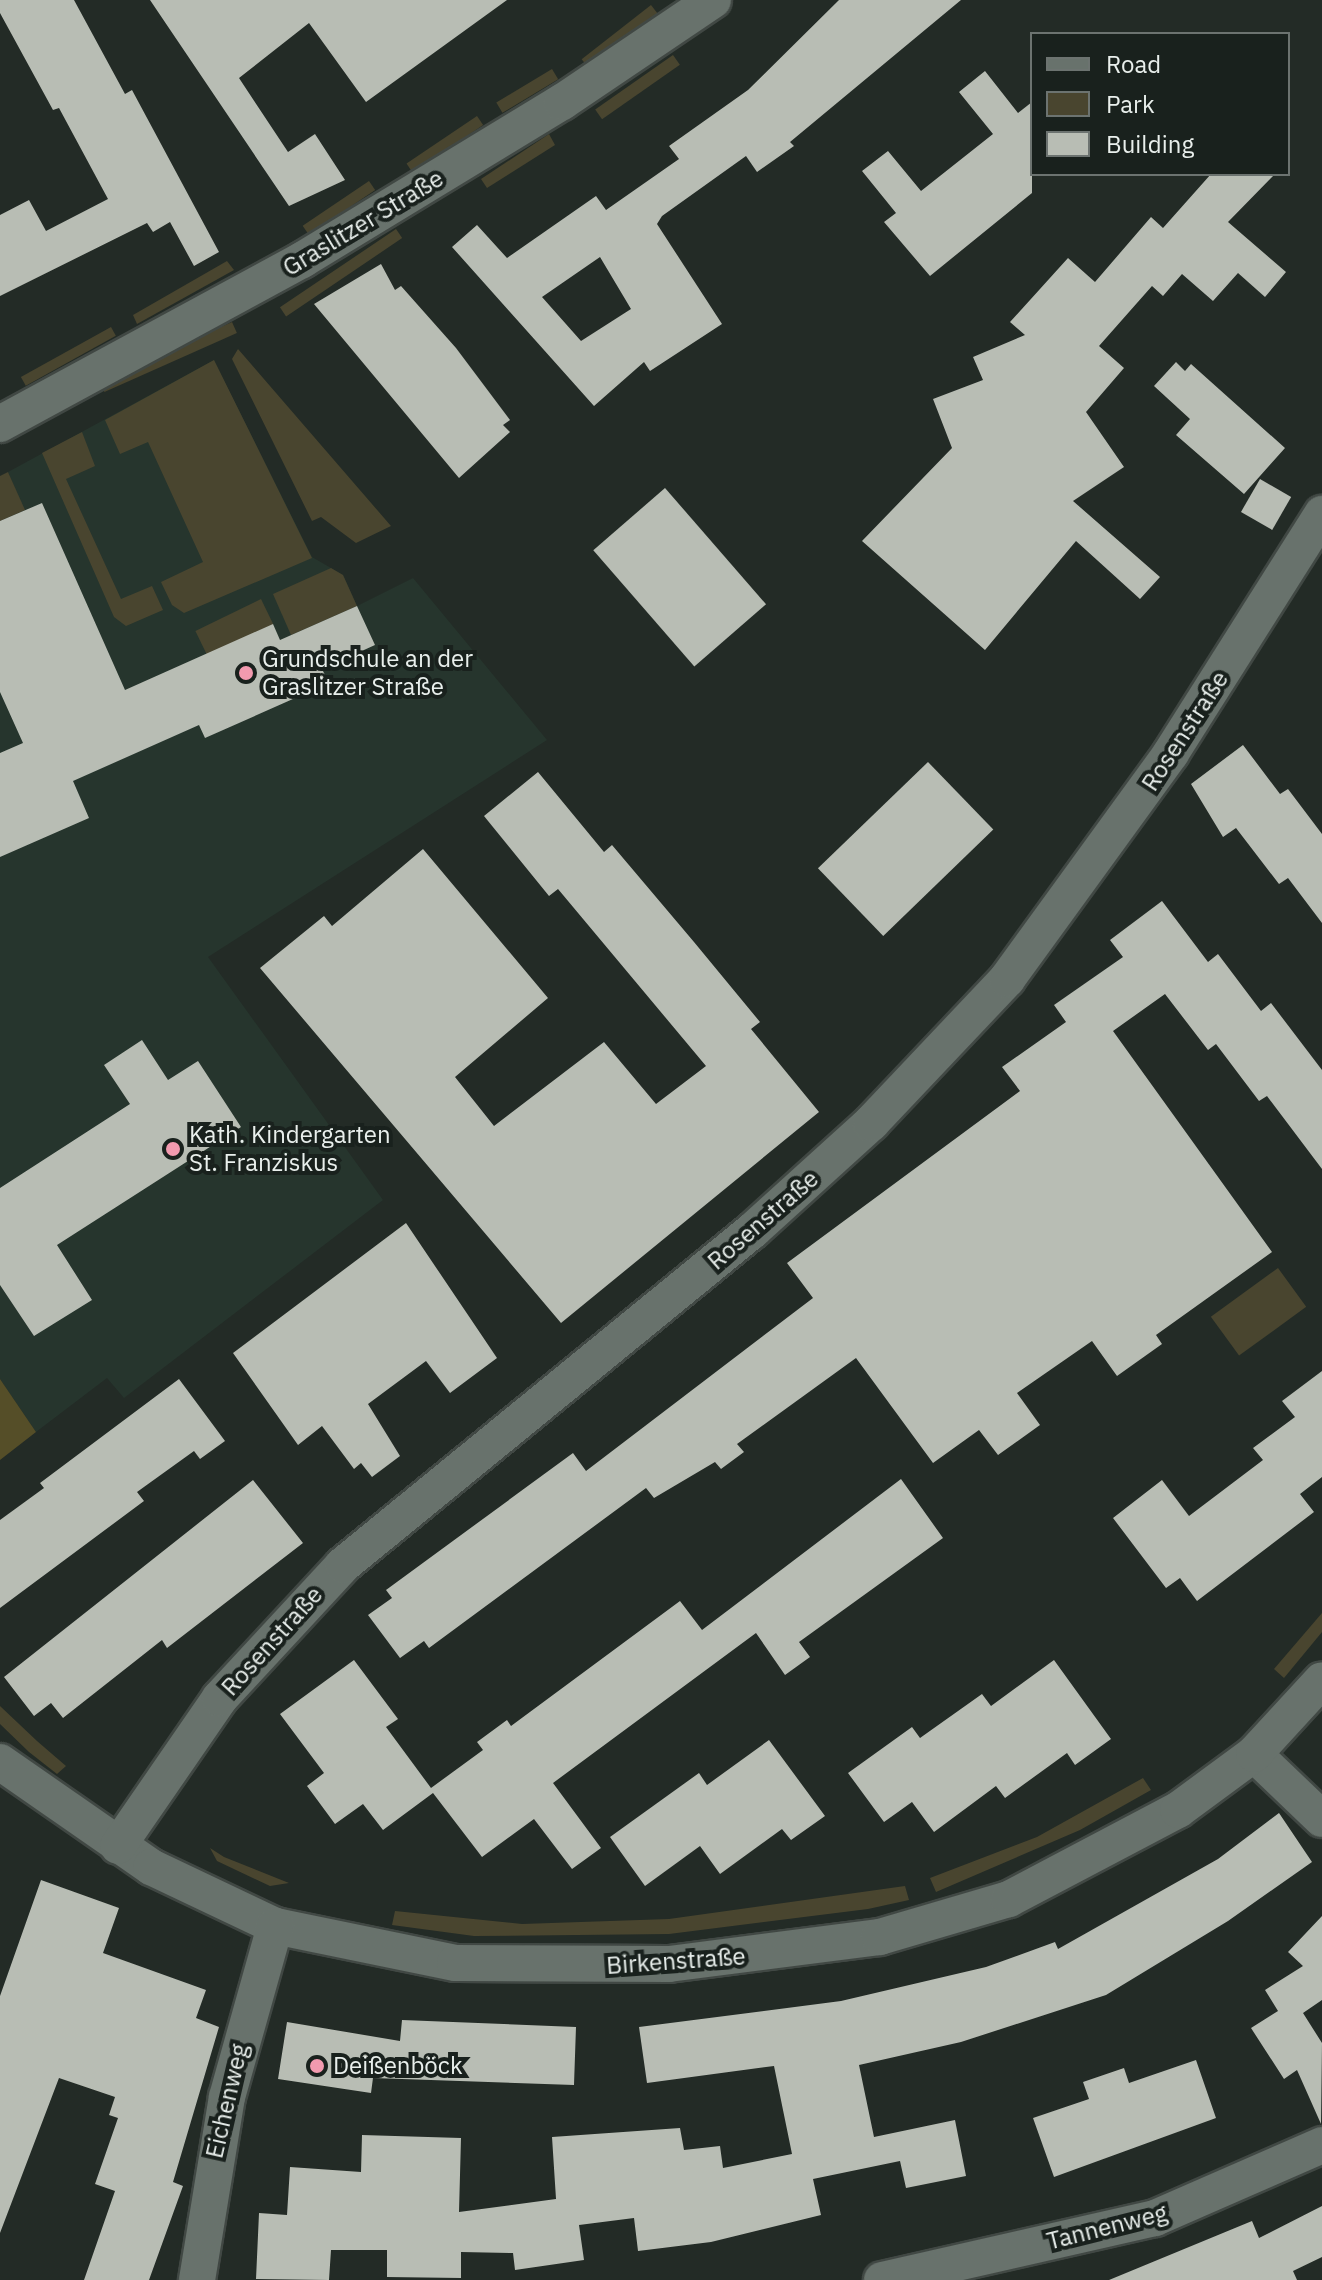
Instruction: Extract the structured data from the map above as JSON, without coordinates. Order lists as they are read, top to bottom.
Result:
{
  "streets": {
    "street": [
      "Graslitzer Straße",
      "Rosenstraße",
      "Birkenstraße",
      "Eichenweg",
      "Tannenweg"
    ]
  },
  "crossings": [
    ["Rosenstraße", "Birkenstraße"],
    ["Birkenstraße", "Eichenweg"]
  ],
  "places": ["Grundschule an der Graslitzer Straße", "Kath. Kindergarten St. Franziskus", "Deißenböck"],
  "legend": ["Road", "Park", "Building"]
}
